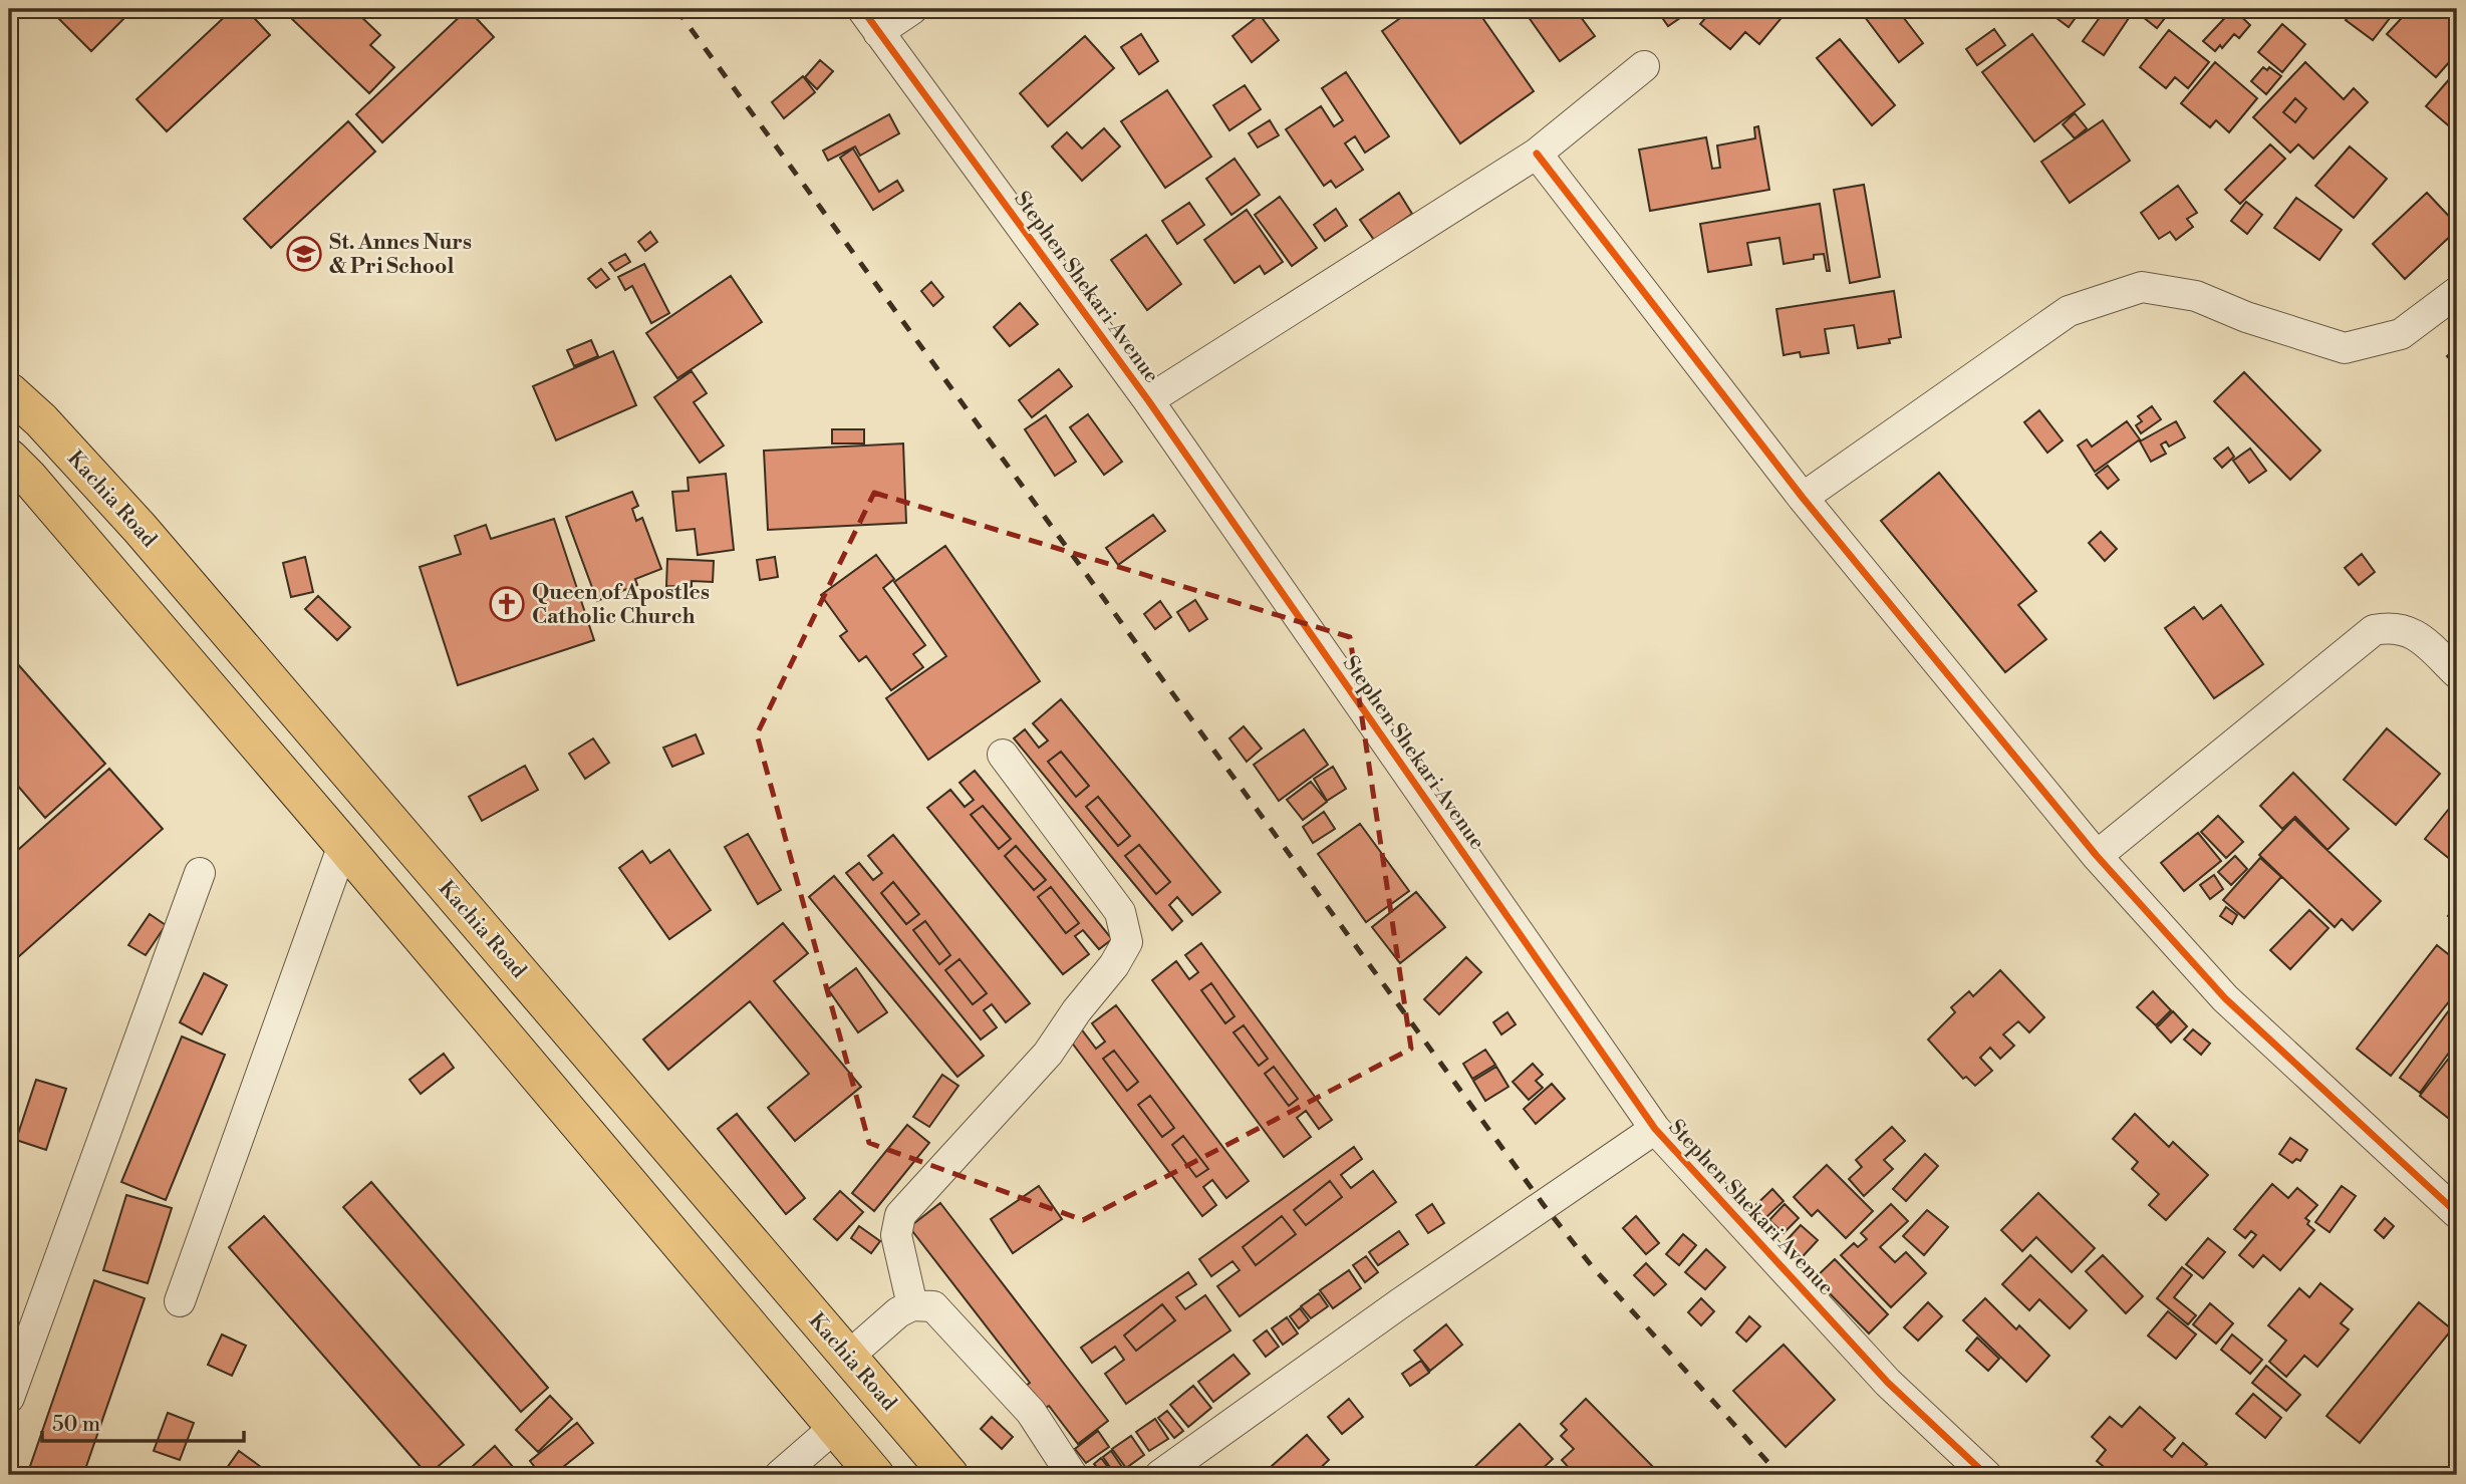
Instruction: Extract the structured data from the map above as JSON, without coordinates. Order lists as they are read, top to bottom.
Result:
{
  "streets": {
    "main road": ["Kachia Road"],
    "street": ["Stephen Shekari Avenue"]
  },
  "places": {
    "school or university": ["St. Annes Nurs & Pri School"],
    "church": ["Queen of Apostles Catholic Church"]
  },
  "scale_bar": "50 m"
}
